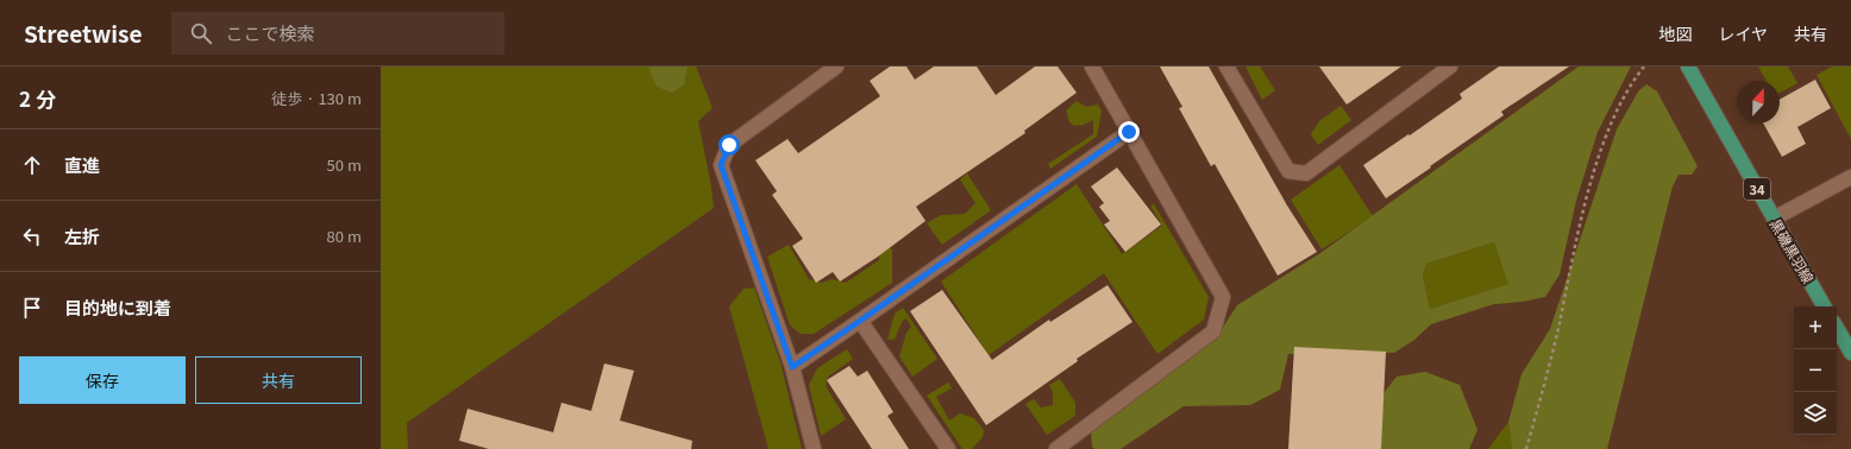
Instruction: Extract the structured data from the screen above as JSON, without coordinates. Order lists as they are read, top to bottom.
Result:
{
  "streets": {
    "main road": ["34", "黒磯黒羽線"]
  },
  "north": "top",
  "page": {
    "header": "Streetwise",
    "search": "ここで検索",
    "nav": ["地図", "レイヤ", "共有"],
    "heading": ["2 分", "徒歩 · 130 m"],
    "list": [
      ["直進", "50 m"],
      ["左折", "80 m"],
      "目的地に到着"
    ],
    "map_buttons": ["+", "−"],
    "buttons": ["保存", "共有"]
  }
}
